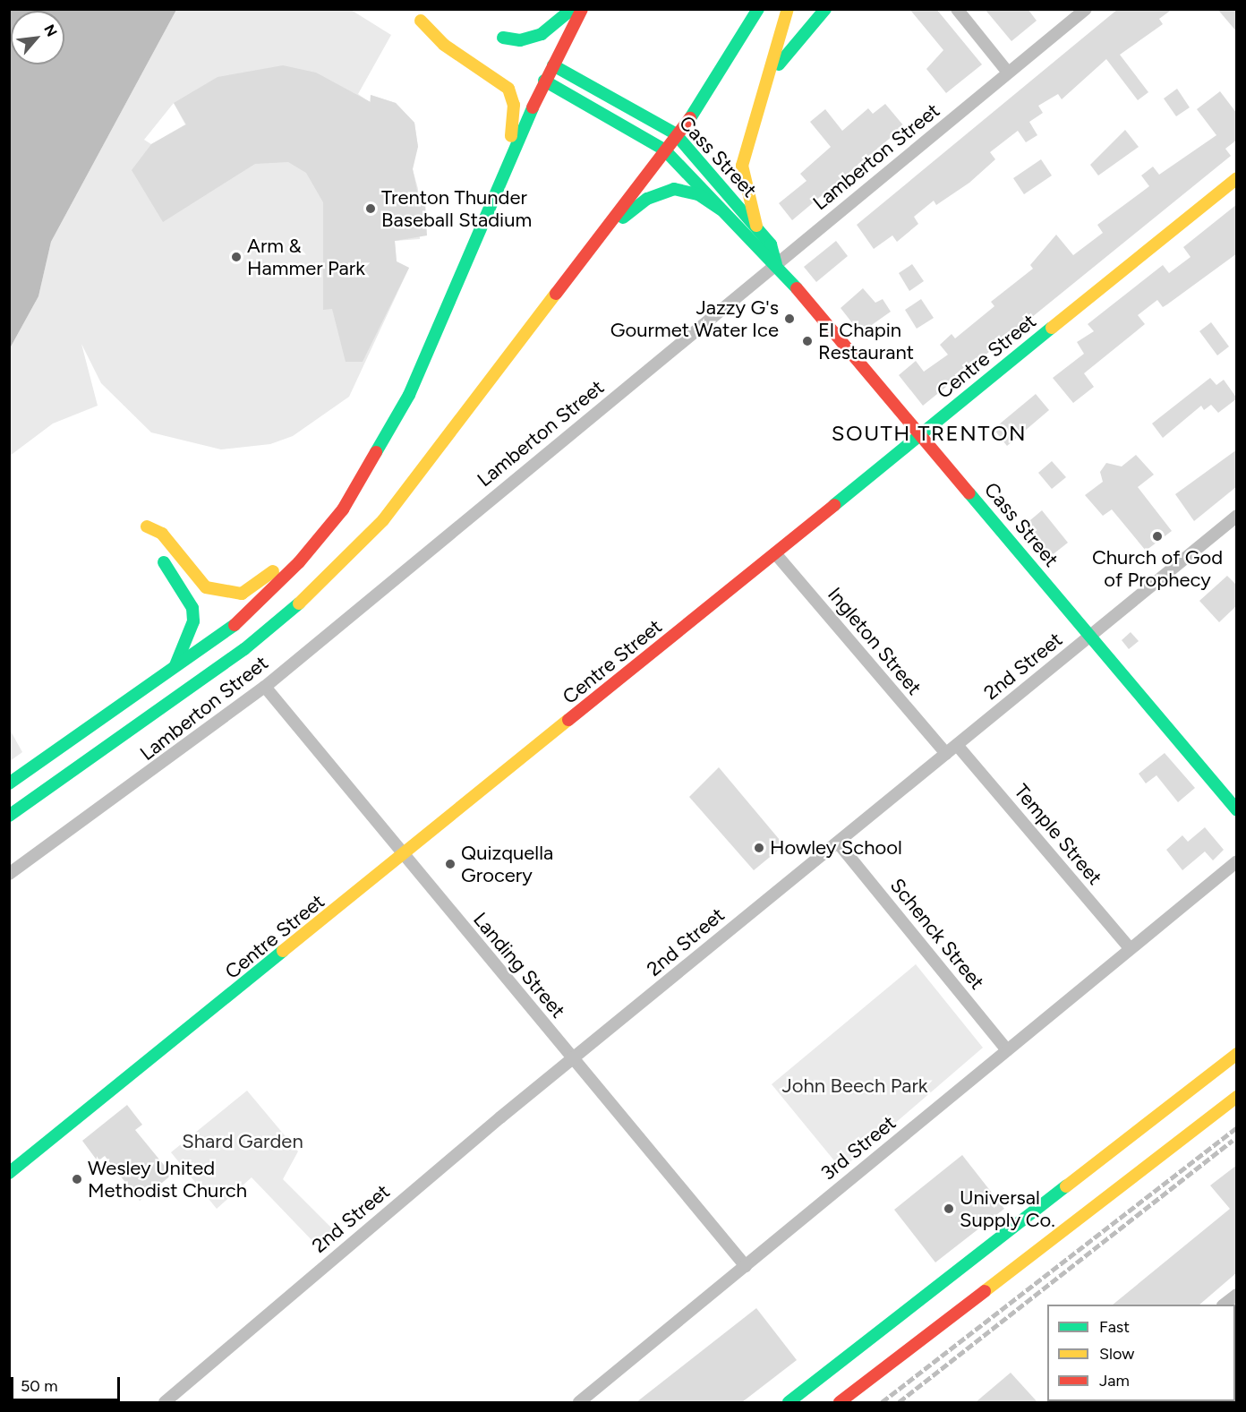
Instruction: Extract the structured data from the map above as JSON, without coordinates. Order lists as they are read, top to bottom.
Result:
{
  "streets": {
    "main road": ["Cass Street", "Centre Street"],
    "street": [
      "Lamberton Street",
      "Ingleton Street",
      "2nd Street",
      "Temple Street",
      "Schenck Street",
      "Landing Street",
      "3rd Street"
    ]
  },
  "crossings": [
    ["Cass Street", "Lamberton Street"],
    ["Cass Street", "Centre Street"],
    ["Cass Street", "2nd Street"],
    ["Lamberton Street", "Landing Street"],
    ["Centre Street", "Ingleton Street"],
    ["Centre Street", "Landing Street"],
    ["Ingleton Street", "2nd Street"],
    ["2nd Street", "Temple Street"],
    ["2nd Street", "Schenck Street"],
    ["2nd Street", "Landing Street"],
    ["Temple Street", "3rd Street"],
    ["Schenck Street", "3rd Street"],
    ["Landing Street", "3rd Street"]
  ],
  "districts": ["SOUTH TRENTON"],
  "parks": ["John Beech Park", "Shard Garden"],
  "places": [
    "Trenton Thunder Baseball Stadium",
    "Arm & Hammer Park",
    "Jazzy G's Gourmet Water Ice",
    "El Chapin Restaurant",
    "Church of God of Prophecy",
    "Howley School",
    "Quizquella Grocery",
    "Wesley United Methodist Church",
    "Universal Supply Co."
  ],
  "legend": ["Fast", "Slow", "Jam"],
  "scale_bar": "50 m",
  "north": "top right"
}
